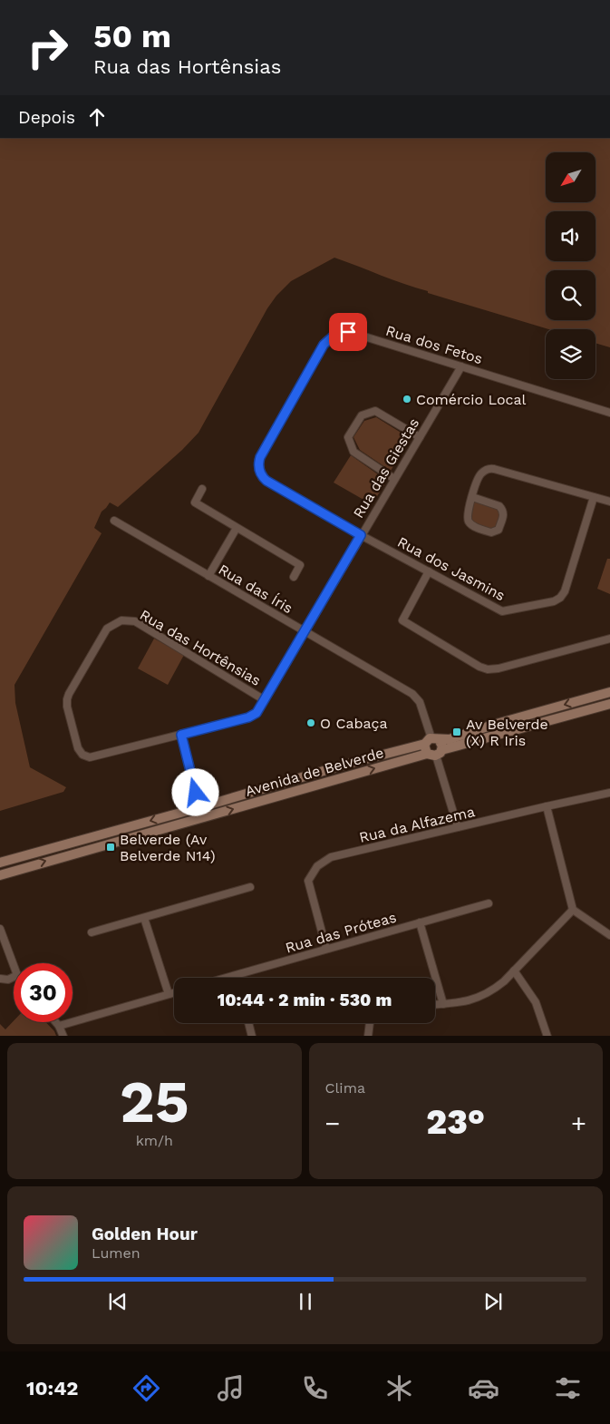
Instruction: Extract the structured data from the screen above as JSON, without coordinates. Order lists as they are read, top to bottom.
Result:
{
  "streets": {
    "main road": ["Avenida de Belverde"],
    "street": [
      "Rua dos Fetos",
      "Rua das Giestas",
      "Rua dos Jasmins",
      "Rua das Íris",
      "Rua das Hortênsias",
      "Rua da Alfazema",
      "Rua das Próteas"
    ]
  },
  "crossings": [
    ["Rua dos Fetos", "Rua das Giestas"],
    ["Rua dos Fetos", "Rua dos Jasmins"],
    ["Rua das Giestas", "Rua dos Jasmins"],
    ["Rua das Giestas", "Rua das Íris"],
    ["Rua das Giestas", "Rua das Hortênsias"],
    ["Rua das Íris", "Avenida de Belverde"],
    ["Rua da Alfazema", "Rua das Próteas"]
  ],
  "places": {
    "other": ["Comércio Local", "O Cabaça"],
    "transit": ["Av Belverde (X) R Iris", "Belverde (Av Belverde N14)"]
  },
  "north": "bottom left",
  "page": {
    "turn": ["50 m", "Rua das Hortênsias"],
    "then": "Depois",
    "limit": "30",
    "trip": "10:44 · 2 min · 530 m",
    "tile": [
      ["25", "km/h"],
      "Clima"
    ],
    "heat": ["−", "23°", "+"],
    "song": ["Golden Hour", "Lumen"],
    "tabs": "10:42"
  }
}
